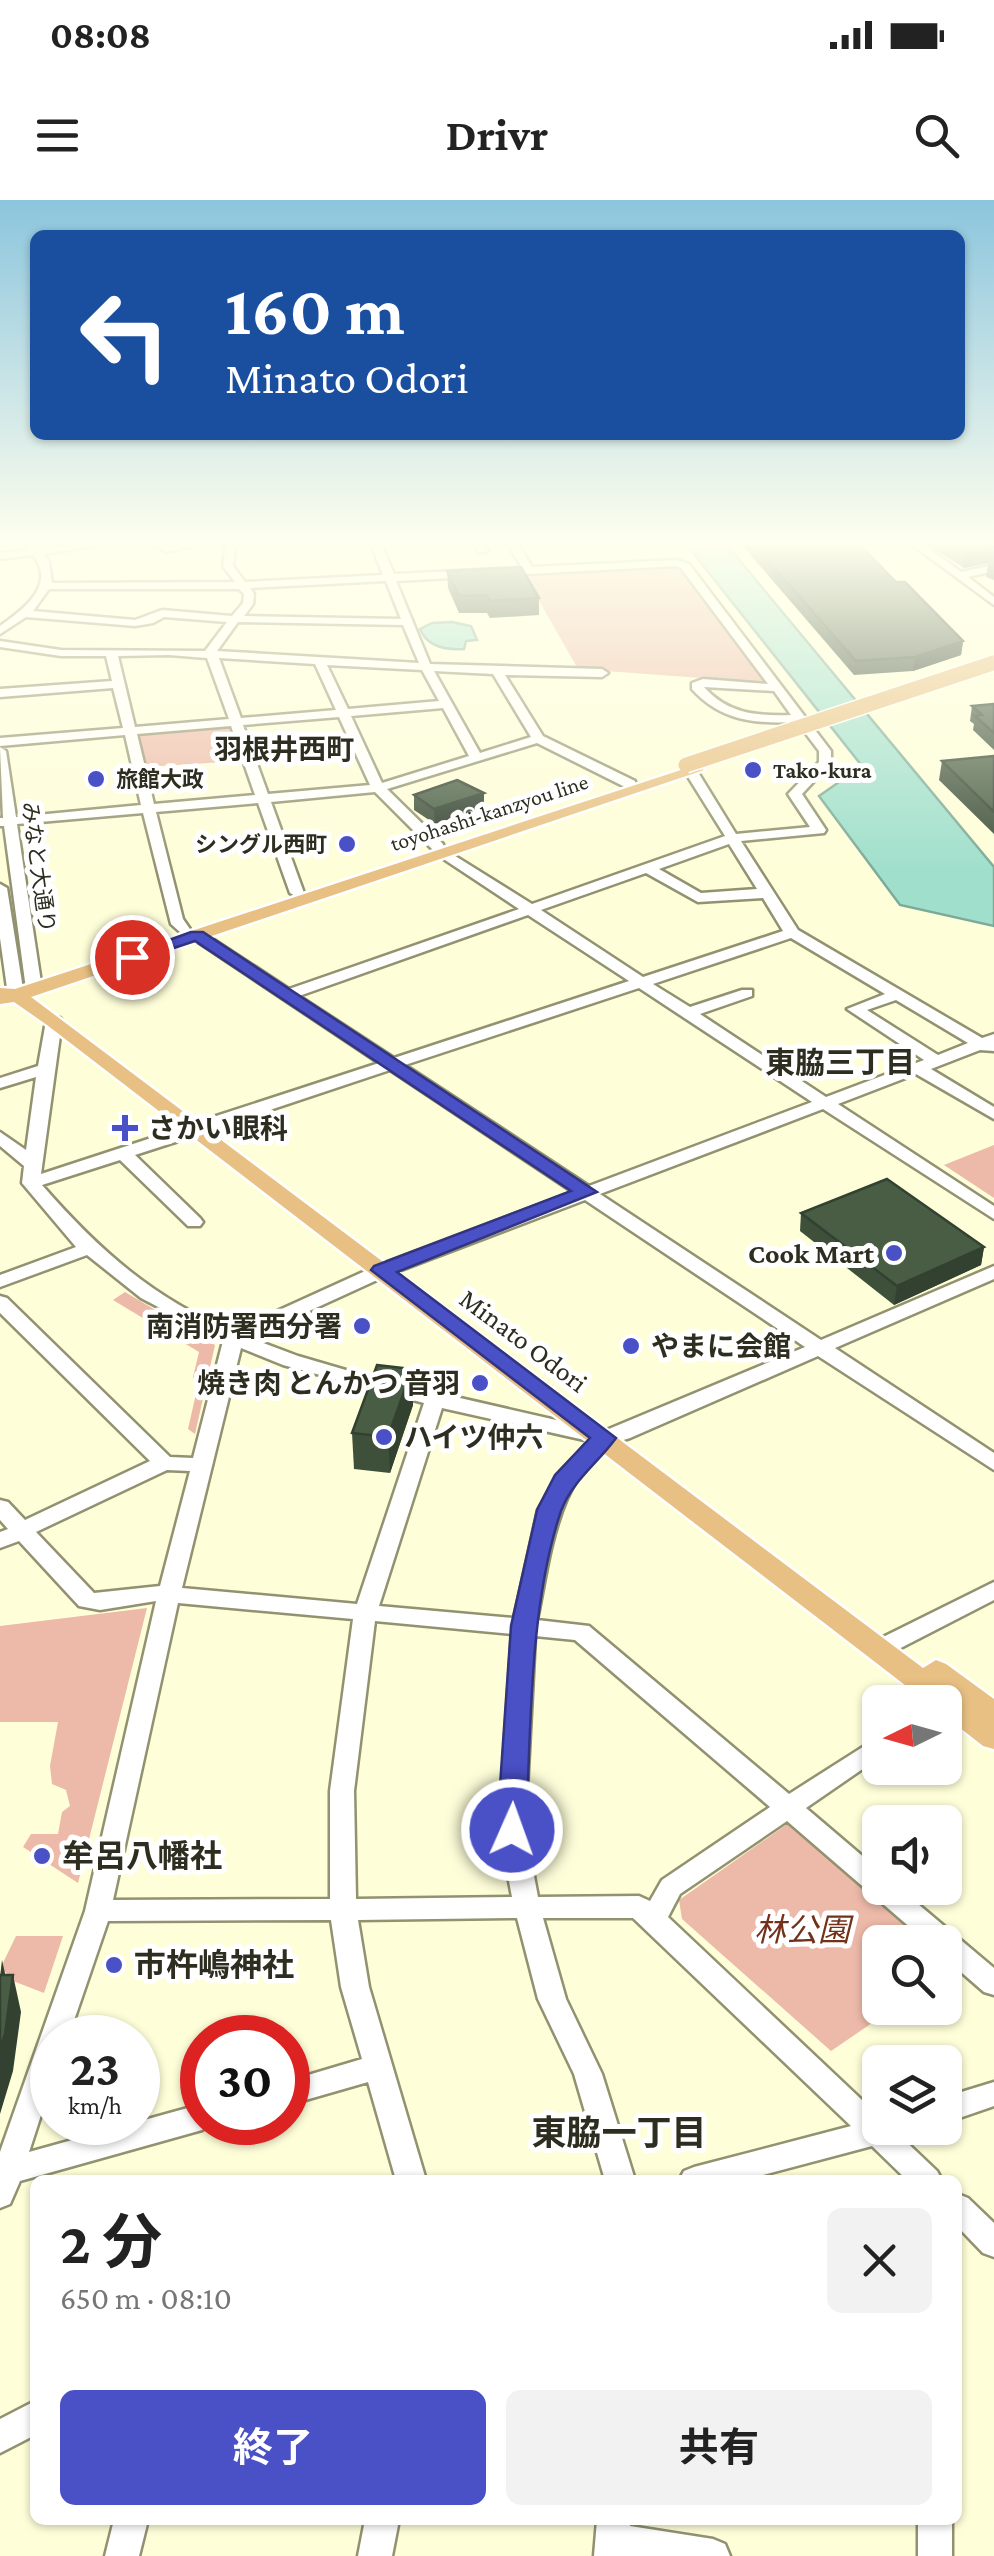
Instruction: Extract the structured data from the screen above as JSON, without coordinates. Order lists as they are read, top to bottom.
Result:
{
  "streets": {
    "main road": ["toyohashi-kanzyou line", "Minato Odori"],
    "street": ["みなと大通り"]
  },
  "crossings": [
    ["toyohashi-kanzyou line", "みなと大通り"],
    ["toyohashi-kanzyou line", "Minato Odori"],
    ["みなと大通り", "Minato Odori"]
  ],
  "districts": ["羽根井西町", "東脇三丁目", "東脇一丁目"],
  "parks": ["林公園"],
  "places": {
    "other": [
      "Tako-kura",
      "旅館大政",
      "シングル西町",
      "Cook Mart",
      "南消防署西分署",
      "やまに会館",
      "焼き肉 とんかつ 音羽",
      "ハイツ仲六",
      "牟呂八幡社",
      "市杵嶋神社"
    ],
    "health": ["さかい眼科"]
  },
  "north": "left",
  "page": {
    "status": "08:08",
    "header": "Drivr",
    "turn": ["160 m", "Minato Odori"],
    "speed": "23 km/h",
    "limit": "30",
    "heading": ["2 分", "650 m · 08:10"],
    "buttons": ["終了", "共有"]
  }
}
